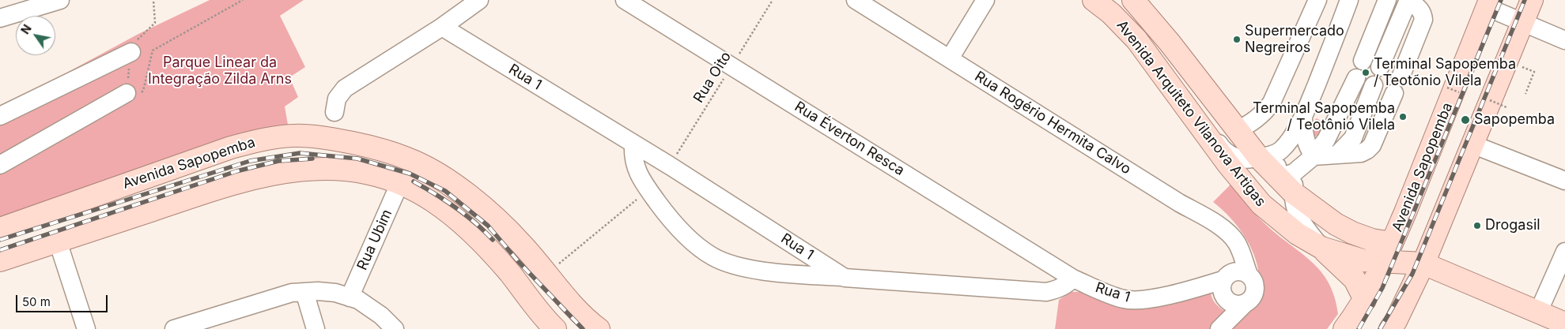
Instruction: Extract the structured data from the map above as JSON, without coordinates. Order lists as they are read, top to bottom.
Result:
{
  "streets": {
    "main road": ["Avenida Arquiteto Vilanova Artigas", "Avenida Sapopemba"],
    "street": [
      "Rua 1",
      "Rua Rogério Hermita Calvo",
      "Rua Éverton Resca",
      "Rua Ubim"
    ],
    "path": ["Rua Oito"]
  },
  "crossings": [
    ["Rua 1", "Rua Oito"],
    ["Rua 1", "Rua Rogério Hermita Calvo"],
    ["Rua 1", "Rua Éverton Resca"],
    ["Rua Oito", "Rua Éverton Resca"],
    ["Avenida Arquiteto Vilanova Artigas", "Avenida Sapopemba"]
  ],
  "parks": ["Parque Linear da Integração Zilda Arns"],
  "places": [
    "Supermercado Negreiros",
    "Terminal Sapopemba / Teotõnio Vilela",
    "Terminal Sapopemba / Teotônio Vilela",
    "Sapopemba",
    "Drogasil"
  ],
  "scale_bar": "50 m",
  "north": "top left"
}
